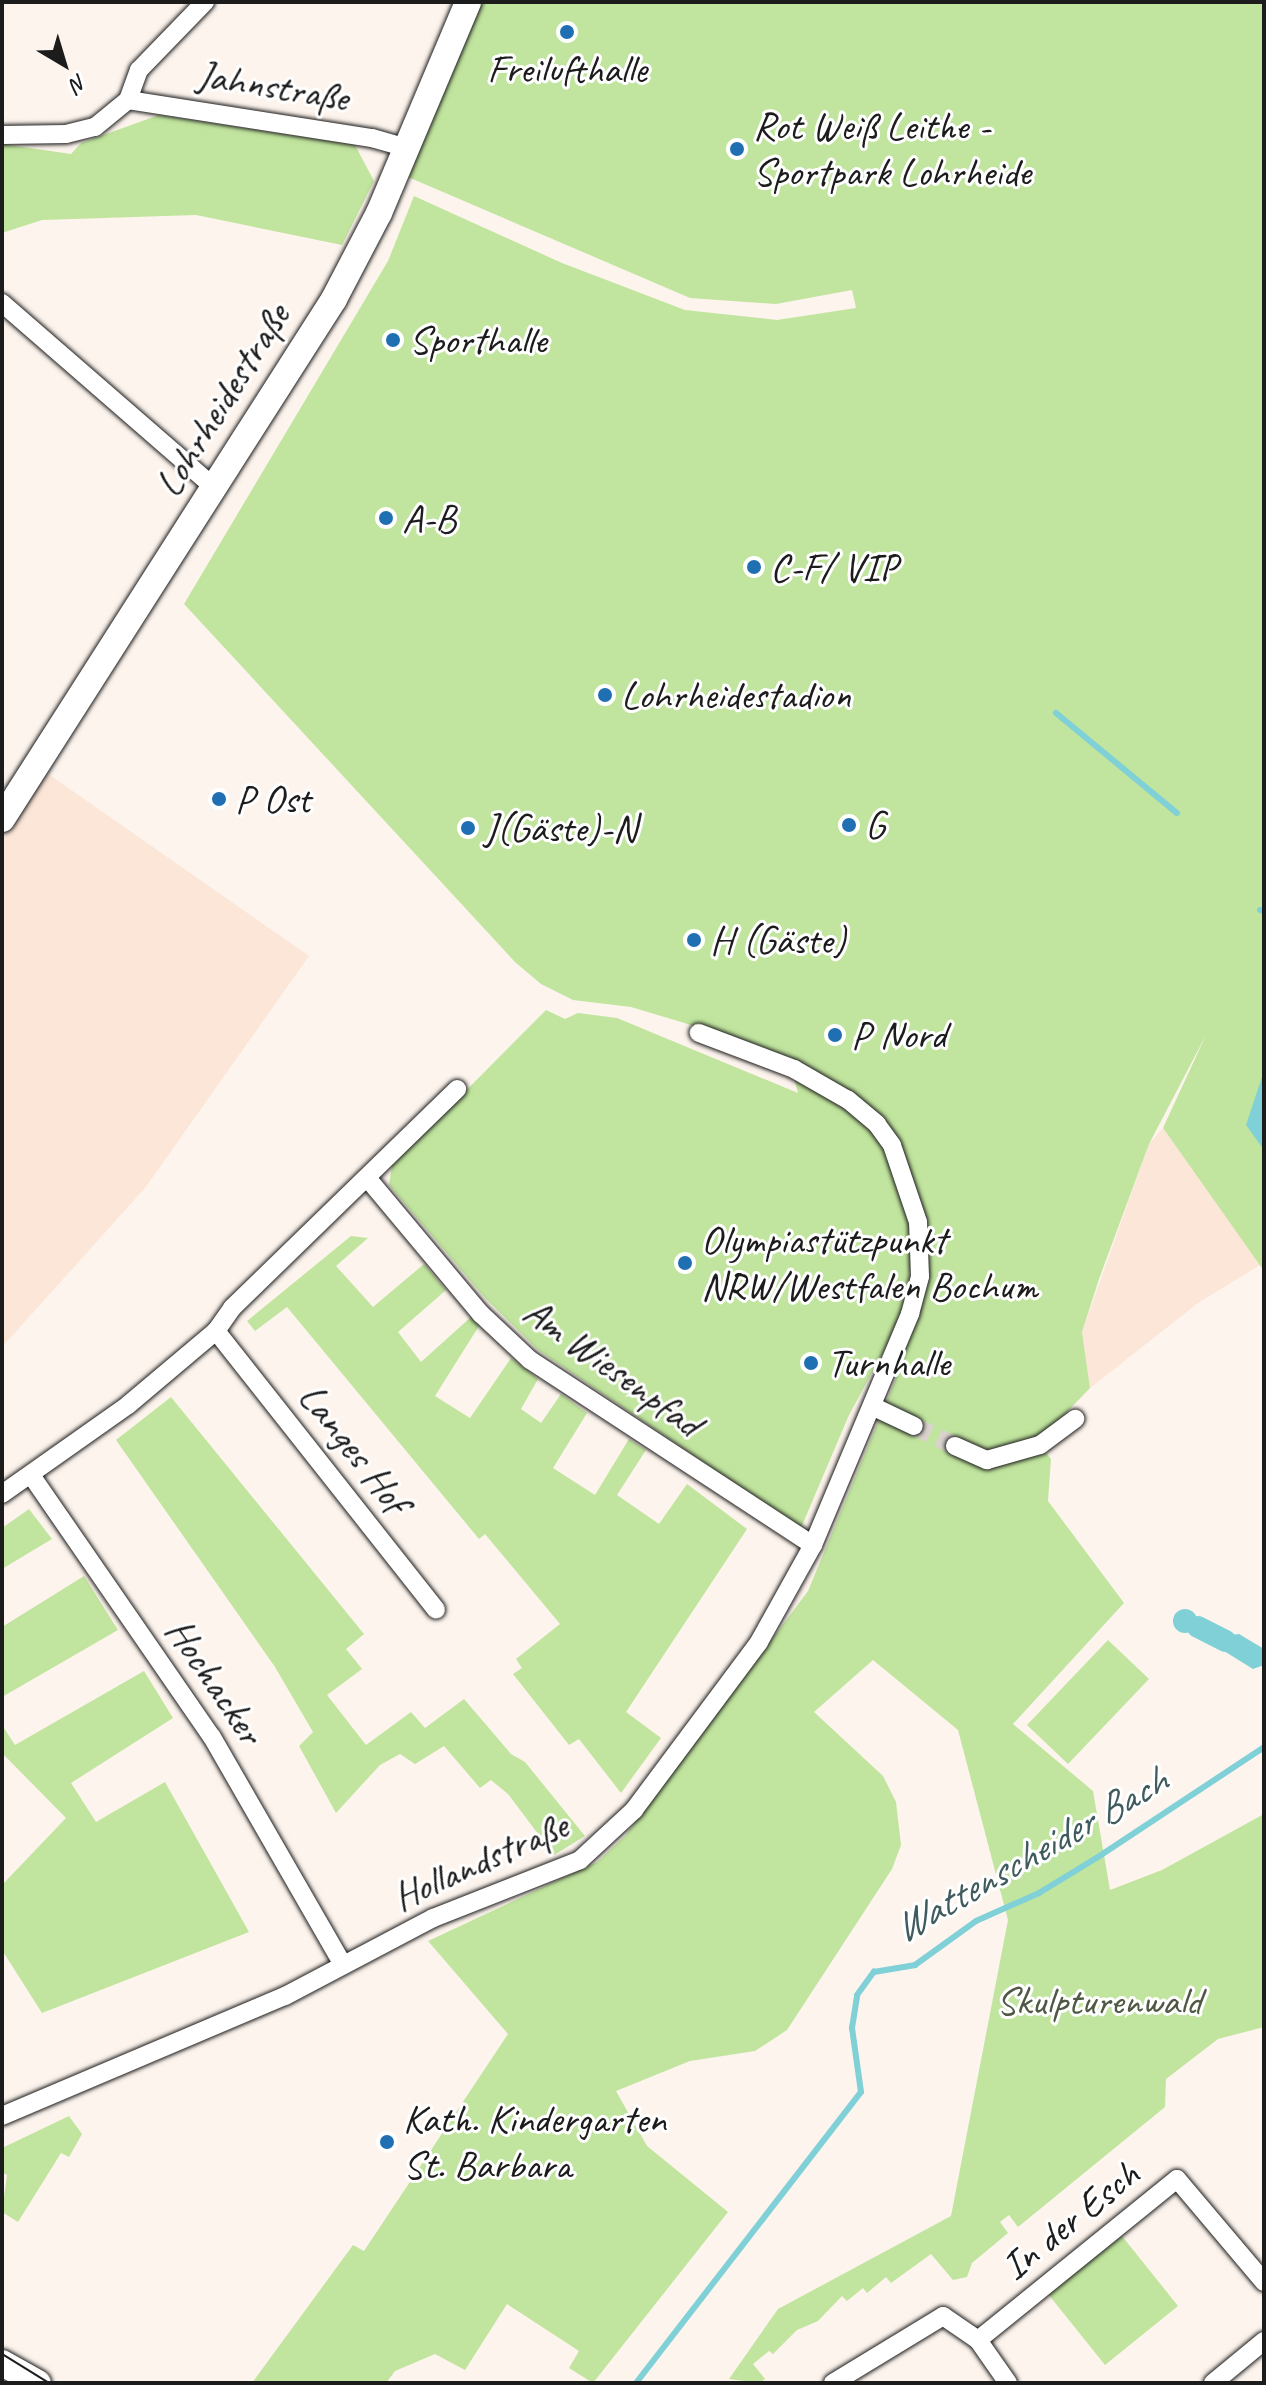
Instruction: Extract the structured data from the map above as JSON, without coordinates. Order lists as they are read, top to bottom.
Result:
{
  "streets": {
    "street": [
      "Jahnstraße",
      "Lohrheidestraße",
      "Am Wiesenpfad",
      "Langes Hof",
      "Hochacker",
      "Hollandstraße",
      "In der Esch"
    ]
  },
  "crossings": [
    ["Jahnstraße", "Lohrheidestraße"],
    ["Am Wiesenpfad", "Hollandstraße"],
    ["Hochacker", "Hollandstraße"]
  ],
  "water": ["Wattenscheider Bach"],
  "parks": ["Skulpturenwald"],
  "places": [
    "Freilufthalle",
    "Rot Weiß Leithe - Sportpark Lohrheide",
    "Sporthalle",
    "A-B",
    "C-F/ VIP",
    "Lohrheidestadion",
    "P Ost",
    "G",
    "J(Gäste)-N",
    "H (Gäste)",
    "P Nord",
    "Olympiastützpunkt NRW/Westfalen Bochum",
    "Turnhalle",
    "Kath. Kindergarten St. Barbara"
  ],
  "north": "bottom right"
}
